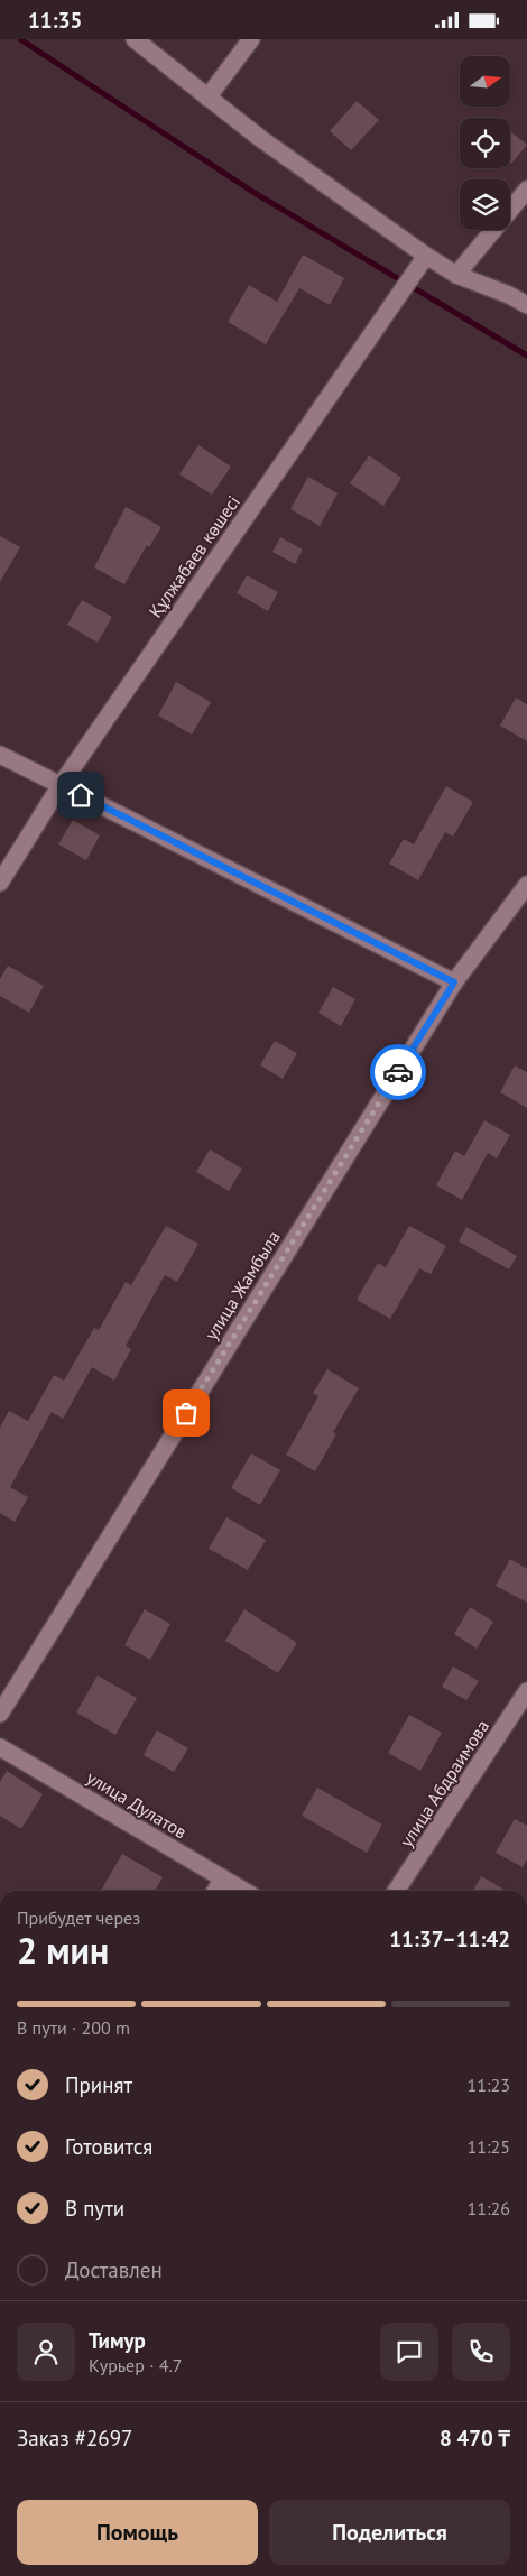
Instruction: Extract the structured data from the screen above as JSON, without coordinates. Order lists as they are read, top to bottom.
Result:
{
  "streets": {
    "street": [
      "Құлжабаев көшесі",
      "улица Жамбыла",
      "улица Абдраимова",
      "улица Дулатов"
    ]
  },
  "north": "right",
  "page": {
    "status": "11:35",
    "heading": ["2 мин", "Прибудет через", "11:37–11:42"],
    "panel": [
      "Тимур",
      "Курьер · 4.7",
      "Заказ #2697",
      "8 470 ₸"
    ],
    "bar": "В пути · 200 m",
    "list": [
      ["Принят", "11:23"],
      ["Готовится", "11:25"],
      ["В пути", "11:26"],
      "Доставлен"
    ],
    "buttons": ["Помощь", "Поделиться"]
  }
}
